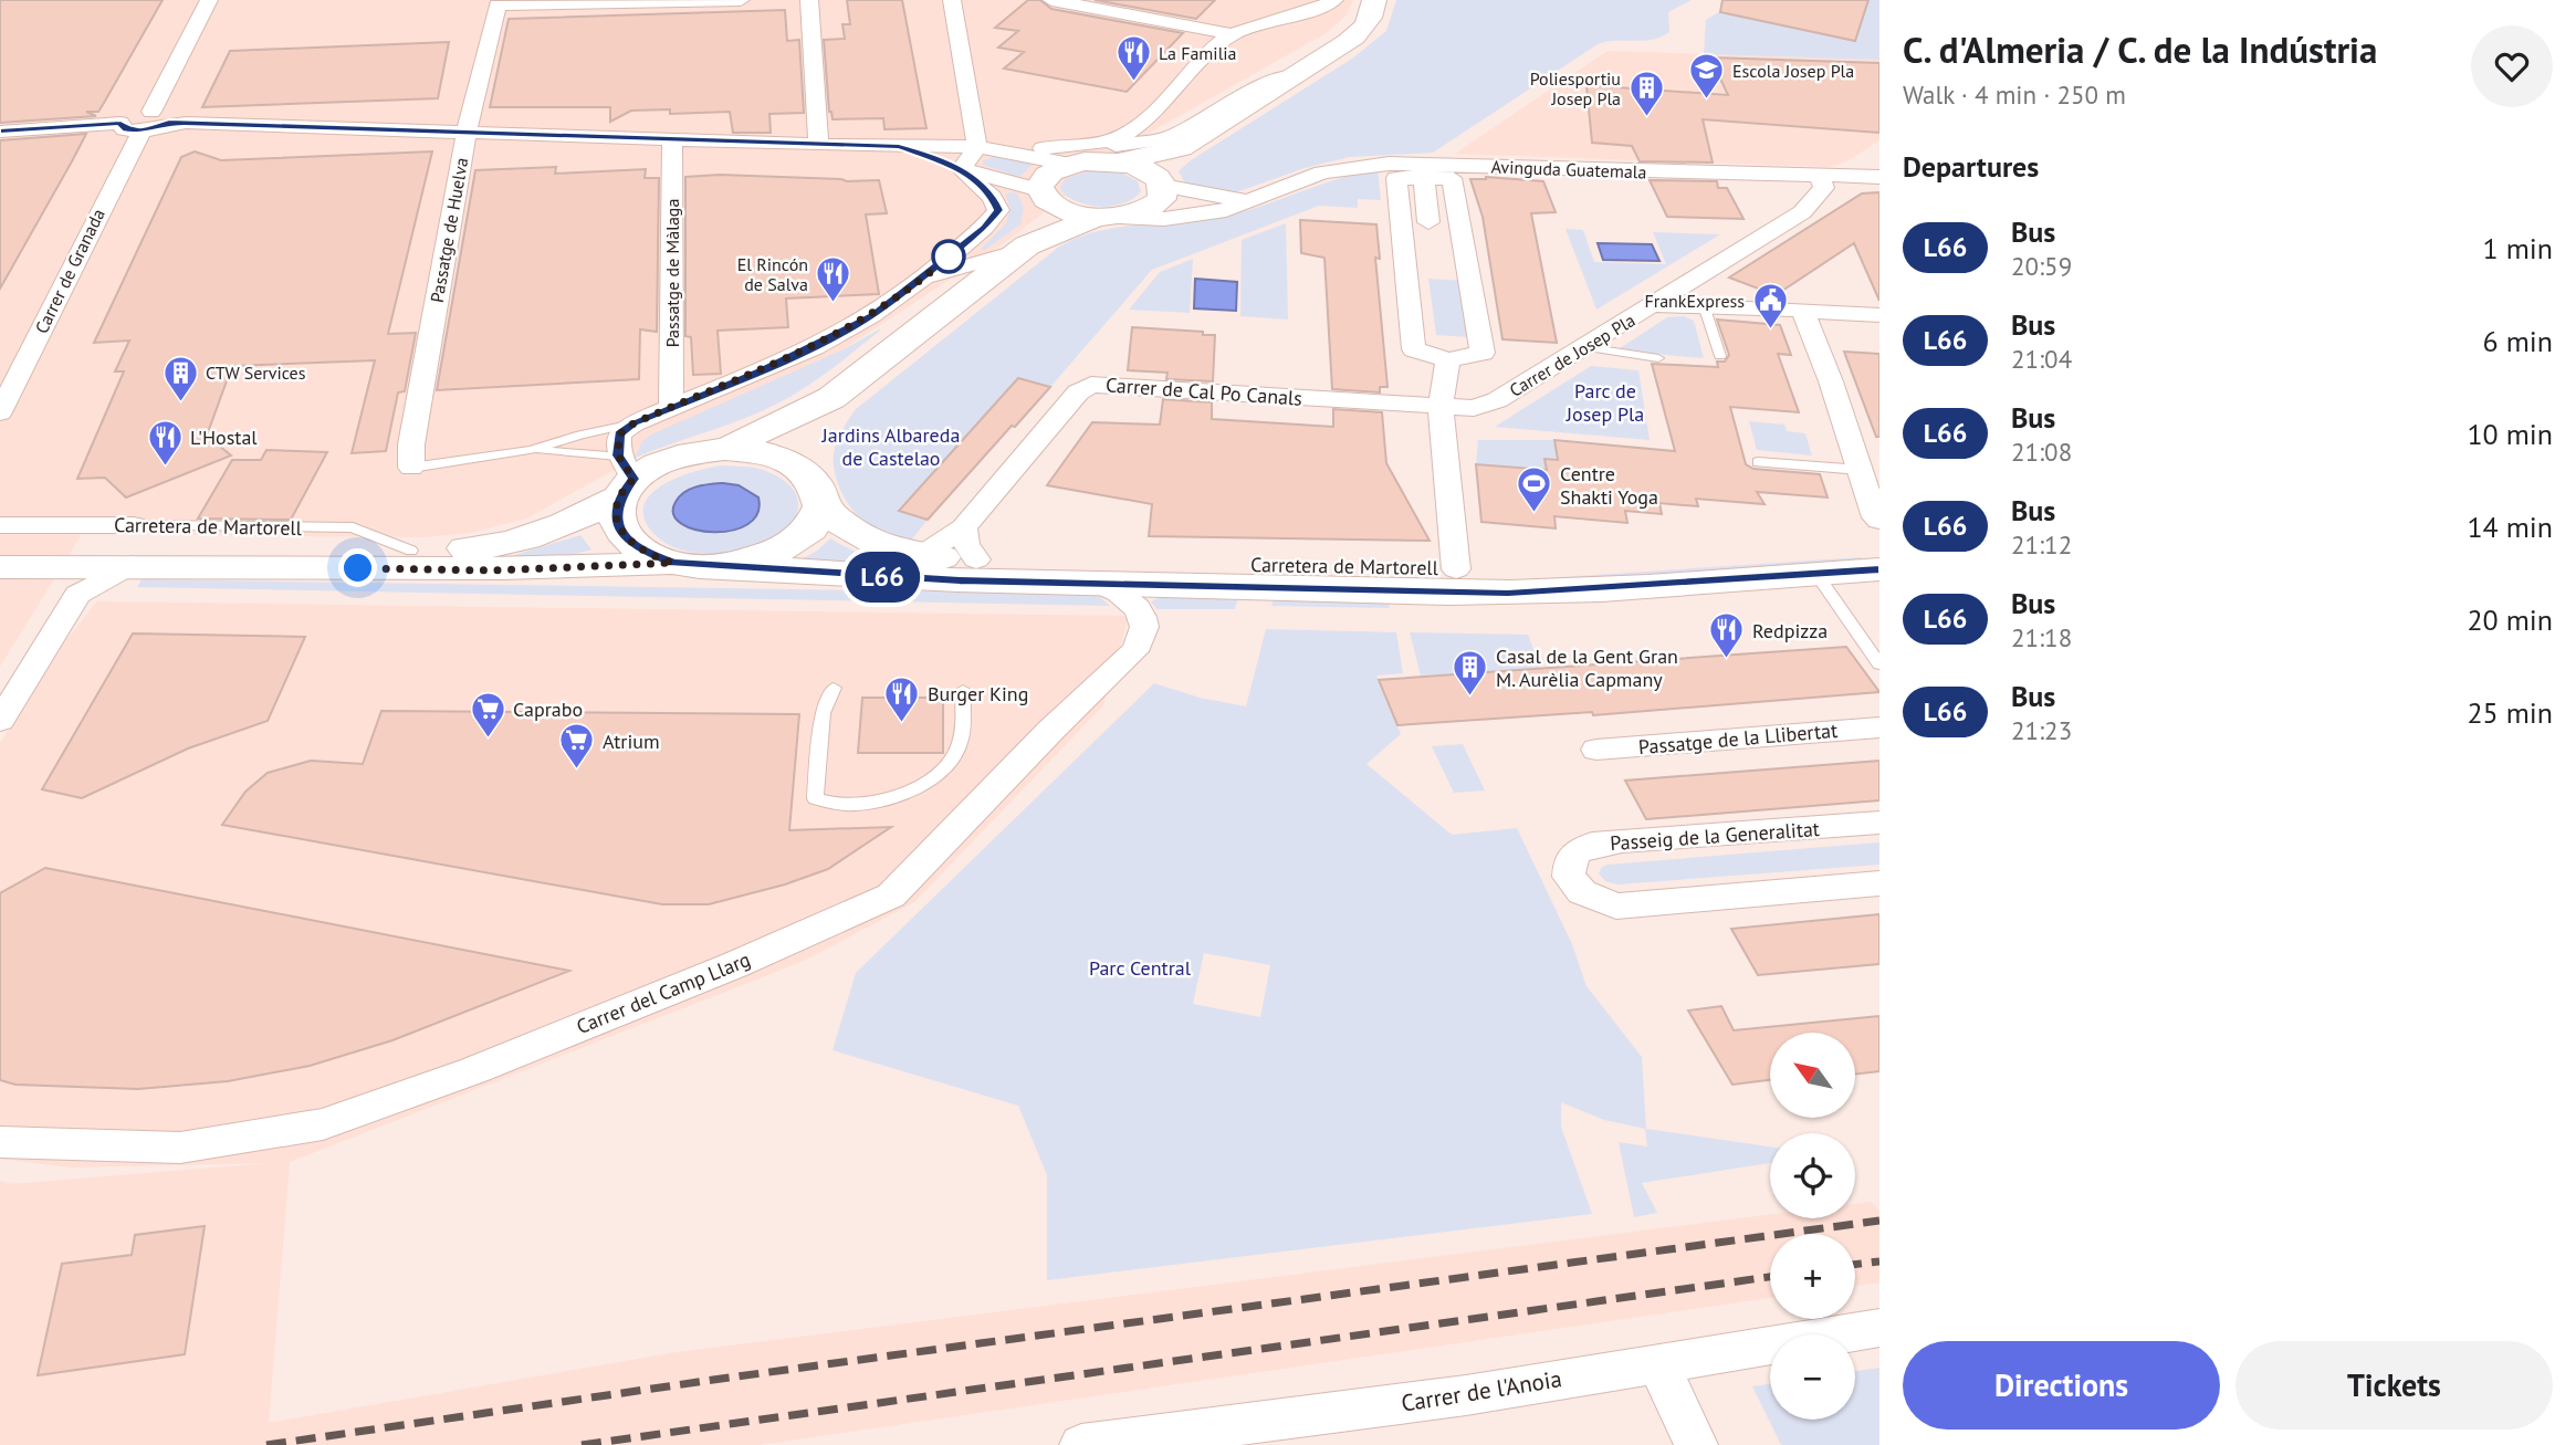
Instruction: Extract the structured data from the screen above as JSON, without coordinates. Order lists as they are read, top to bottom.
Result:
{
  "streets": {
    "main road": ["Carretera de Martorell"],
    "street": [
      "Avinguda Guatemala",
      "Passatge de Huelva",
      "Carrer de Granada",
      "Passatge de Màlaga",
      "Carrer de Josep Pla",
      "Carrer de Cal Po Canals",
      "Passatge de la Llibertat",
      "Passeig de la Generalitat",
      "Carrer del Camp Llarg",
      "Carrer de l'Anoia"
    ]
  },
  "crossings": [
    ["Avinguda Guatemala", "Carrer de Josep Pla"],
    ["Carrer de Josep Pla", "Carrer de Cal Po Canals"],
    ["Carrer de Cal Po Canals", "Carretera de Martorell"],
    ["Carretera de Martorell", "Carrer del Camp Llarg"]
  ],
  "parks": ["Parc de Josep Pla", "Jardins Albareda de Castelao", "Parc Central"],
  "places": {
    "restaurant": [
      "La Familia",
      "El Rincón de Salva",
      "L'Hostal",
      "Redpizza",
      "Burger King"
    ],
    "school or university": ["Escola Josep Pla"],
    "building": ["Poliesportiu Josep Pla", "CTW Services", "Casal de la Gent Gran M. Aurèlia Capmany"],
    "public building": ["FrankExpress"],
    "sports": ["Centre Shakti Yoga"],
    "supermarket": ["Caprabo", "Atrium"]
  },
  "lines": ["bus line L66"],
  "north": "top left",
  "page": {
    "on_map": "L66",
    "heading": [
      ["C. d'Almeria / C. de la Indústria", "Walk · 4 min · 250 m"],
      "Departures"
    ],
    "list": [
      {
        "mark": "L66",
        "name": "Bus",
        "note": "20:59",
        "value": "1 min"
      },
      {
        "mark": "L66",
        "name": "Bus",
        "note": "21:04",
        "value": "6 min"
      },
      {
        "mark": "L66",
        "name": "Bus",
        "note": "21:08",
        "value": "10 min"
      },
      {
        "mark": "L66",
        "name": "Bus",
        "note": "21:12",
        "value": "14 min"
      },
      {
        "mark": "L66",
        "name": "Bus",
        "note": "21:18",
        "value": "20 min"
      },
      {
        "mark": "L66",
        "name": "Bus",
        "note": "21:23",
        "value": "25 min"
      }
    ],
    "map_buttons": ["+", "−"],
    "buttons": ["Directions", "Tickets"]
  }
}
